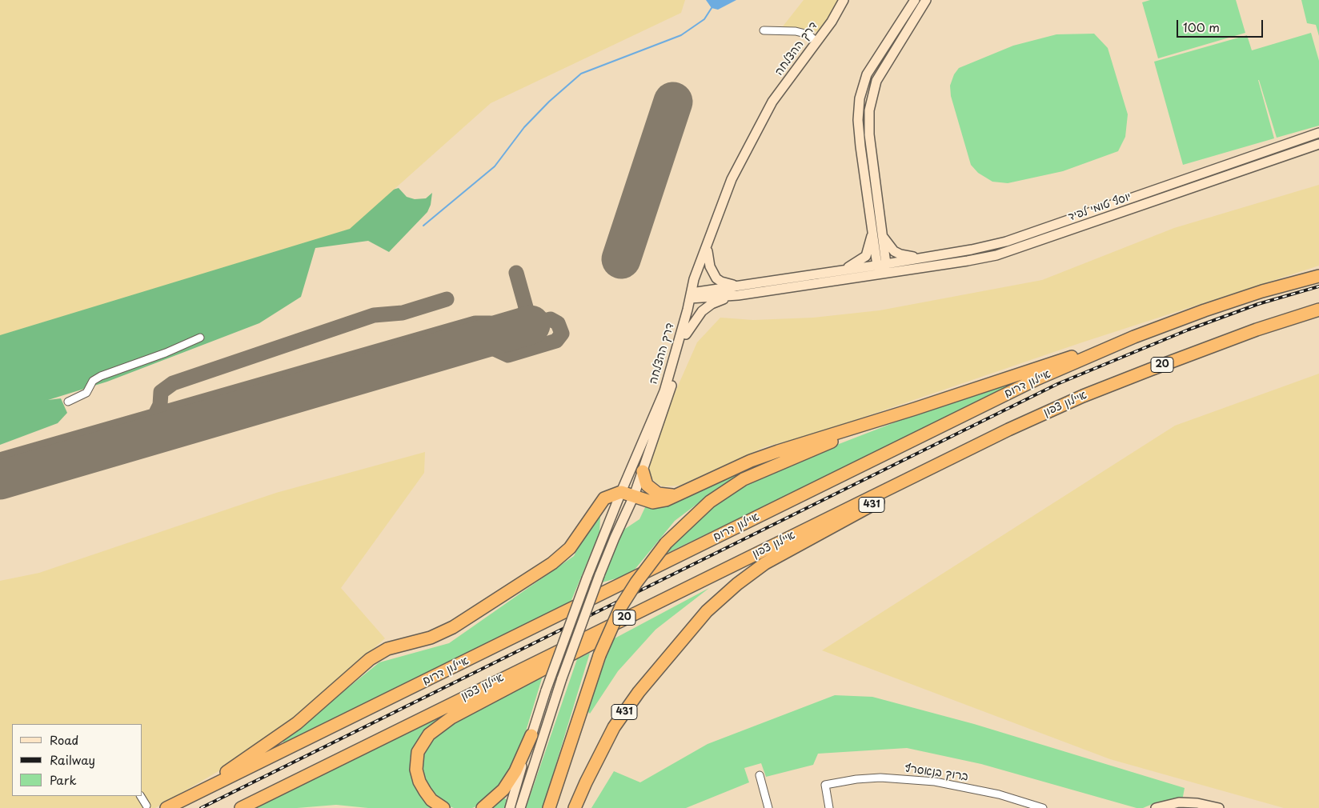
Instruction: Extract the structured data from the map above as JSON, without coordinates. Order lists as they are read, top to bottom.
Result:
{
  "streets": {
    "highway": [
      "20",
      "איילון דרום",
      "איילון צפון",
      "431"
    ],
    "street": ["דרך ההצלחה", "יוסף טומי לפיד", "ברוך בנאסרף"]
  },
  "crossings": [
    ["איילון צפון", "431"]
  ],
  "legend": ["Road", "Railway", "Park"],
  "scale_bar": "100 m"
}
